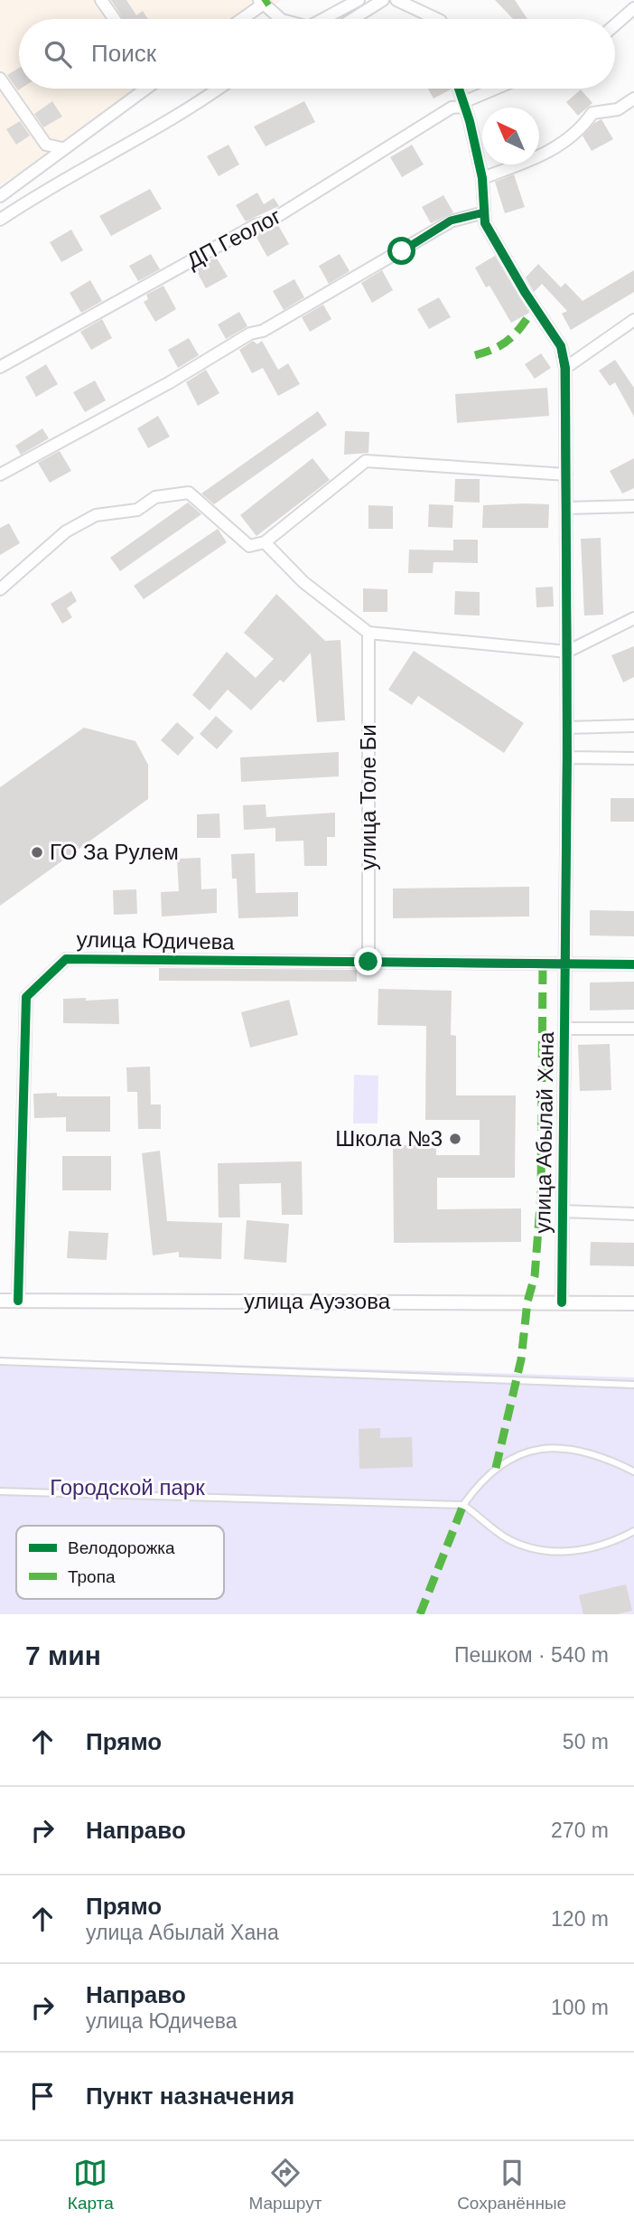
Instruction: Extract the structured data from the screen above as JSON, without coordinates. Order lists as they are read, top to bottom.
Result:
{
  "streets": {
    "street": [
      "ДП Геолог",
      "улица Толе Би",
      "улица Юдичева",
      "улица Абылай Хана",
      "улица Ауэзова"
    ]
  },
  "crossings": [
    ["ДП Геолог", "улица Абылай Хана"],
    ["улица Толе Би", "улица Юдичева"],
    ["улица Юдичева", "улица Абылай Хана"],
    ["улица Юдичева", "улица Ауэзова"],
    ["улица Абылай Хана", "улица Ауэзова"]
  ],
  "parks": ["Городской парк"],
  "places": ["ГО За Рулем", "Школа №3"],
  "legend": ["Велодорожка", "Тропа"],
  "north": "top left",
  "page": {
    "search": "Поиск",
    "heading": ["7 мин", "Пешком · 540 m"],
    "list": [
      ["Прямо", "50 m"],
      ["Направо", "270 m"],
      ["Прямо", "улица Абылай Хана", "120 m"],
      ["Направо", "улица Юдичева", "100 m"],
      "Пункт назначения"
    ],
    "nav": ["Карта", "Маршрут", "Сохранённые"]
  }
}
